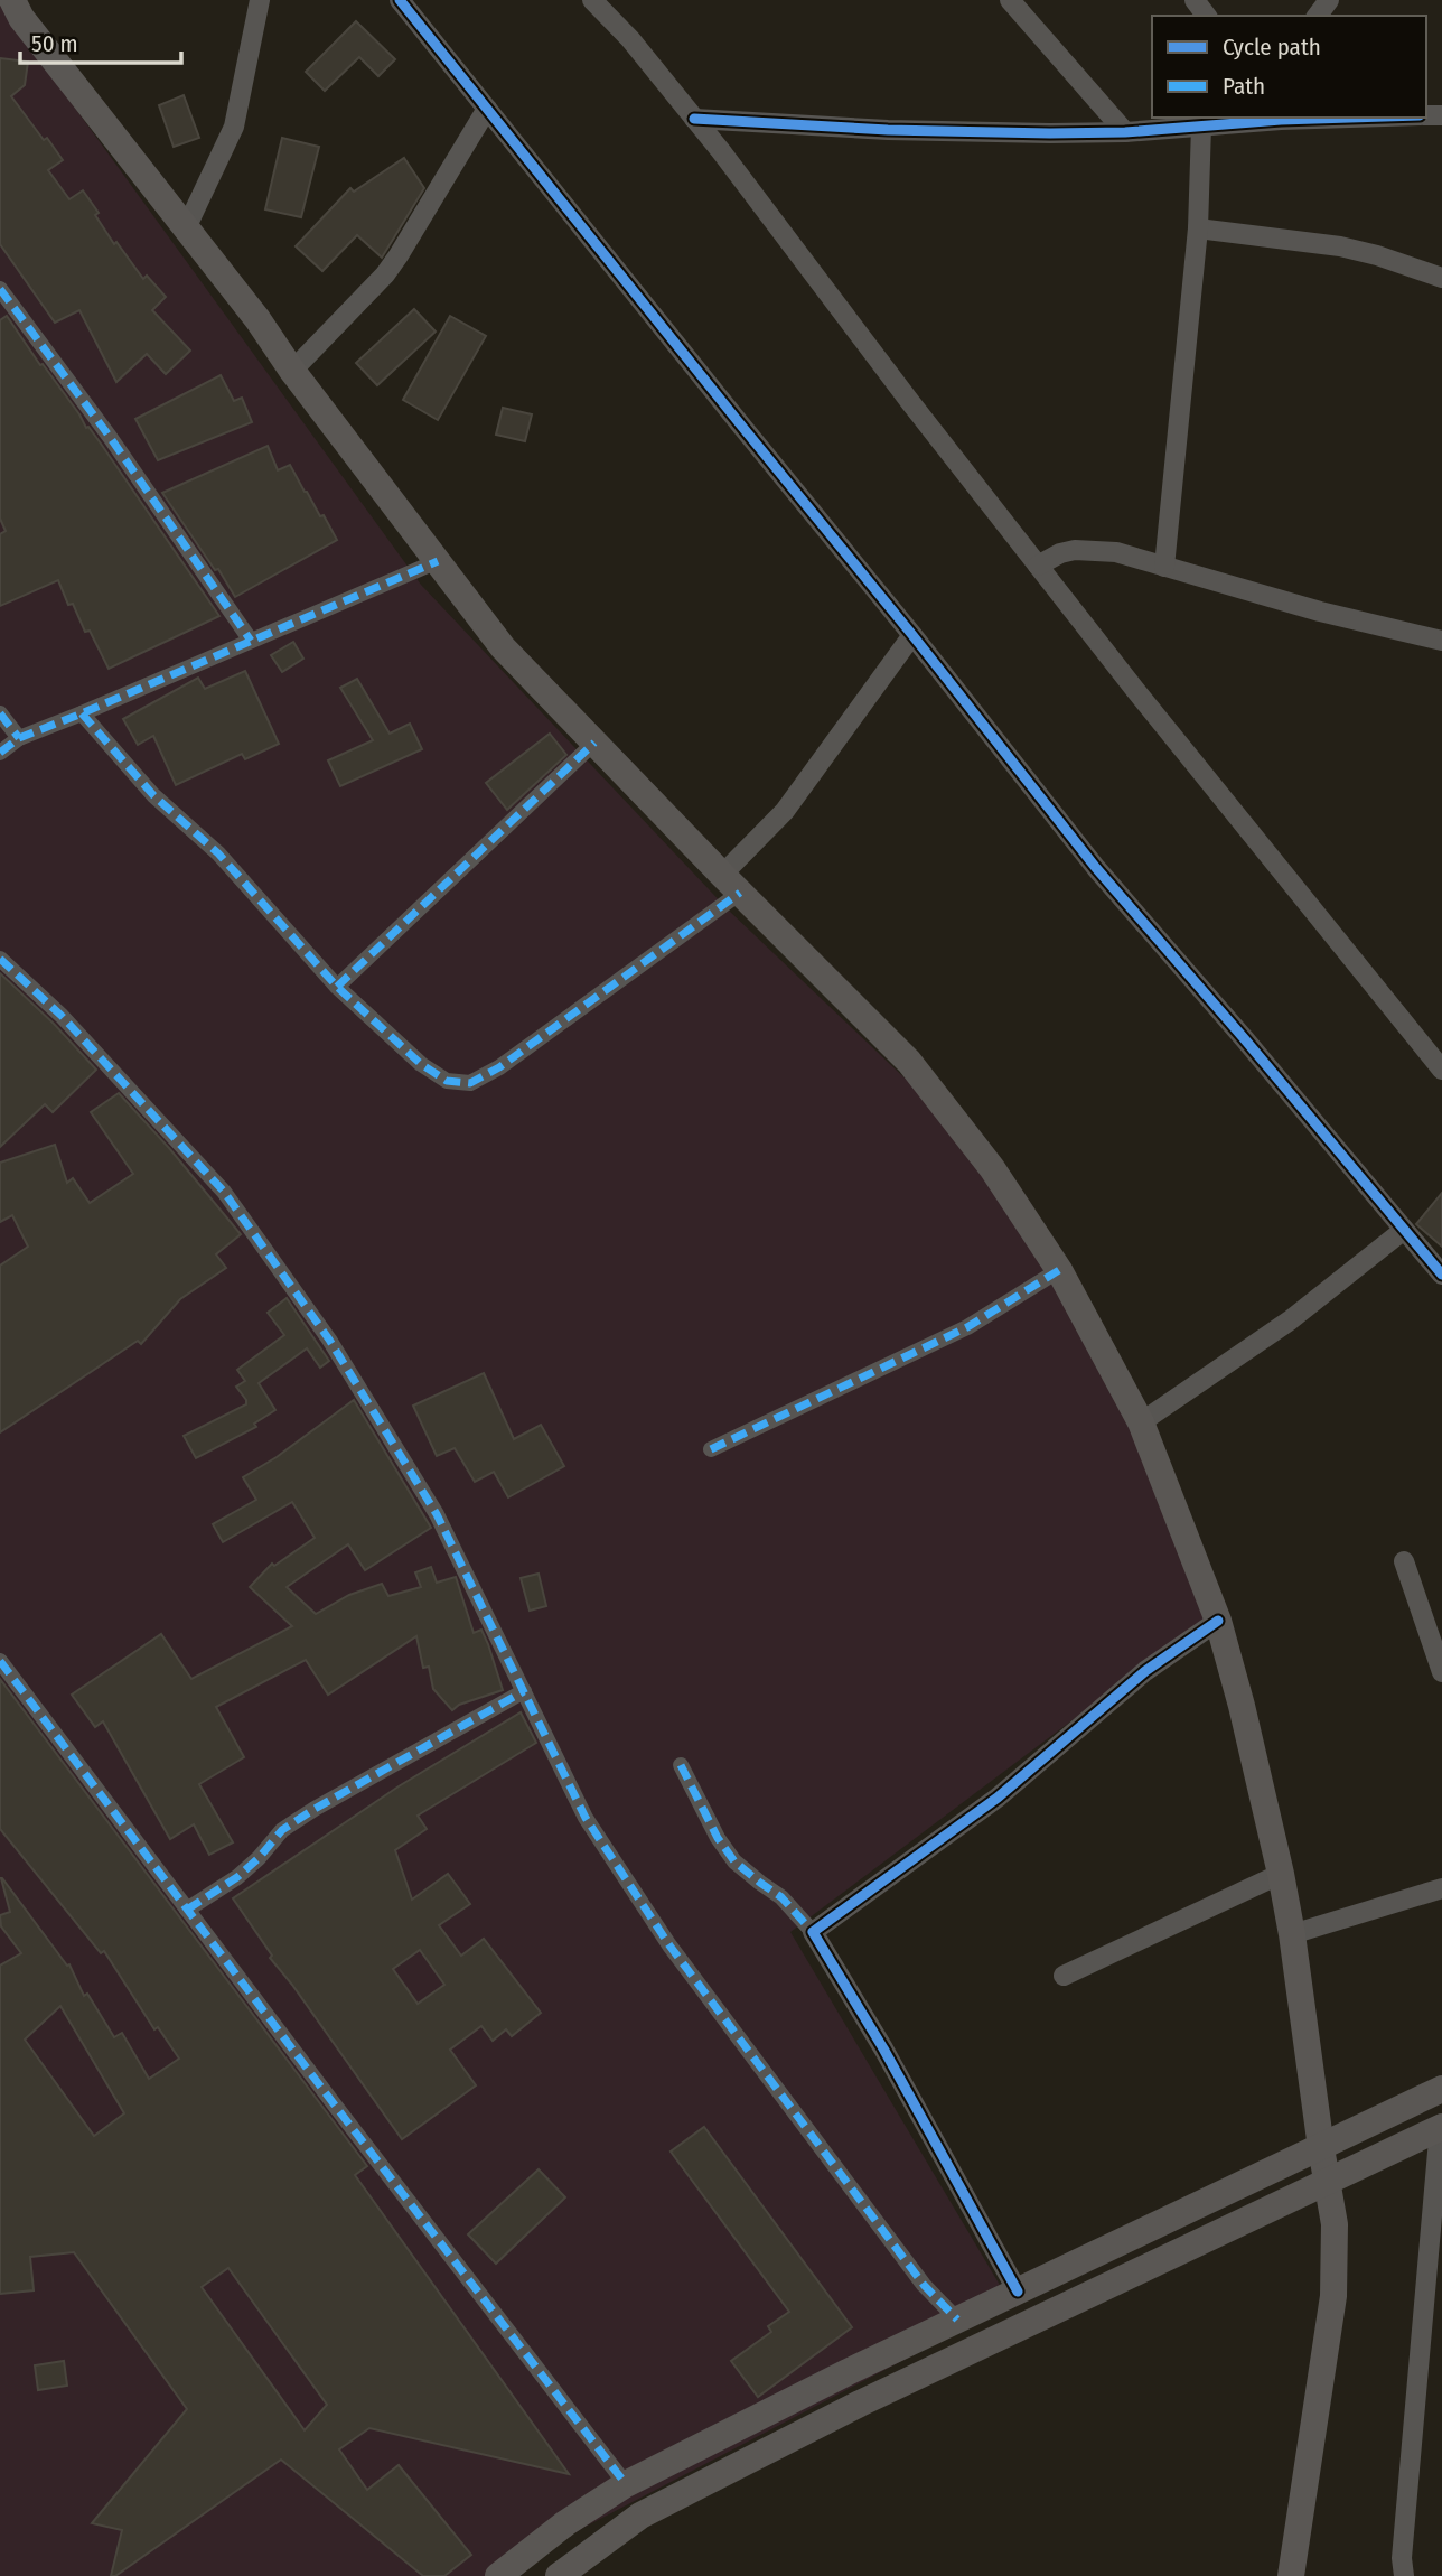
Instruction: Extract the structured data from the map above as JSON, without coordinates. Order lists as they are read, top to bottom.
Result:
{
  "legend": ["Cycle path", "Path"],
  "scale_bar": "50 m"
}
